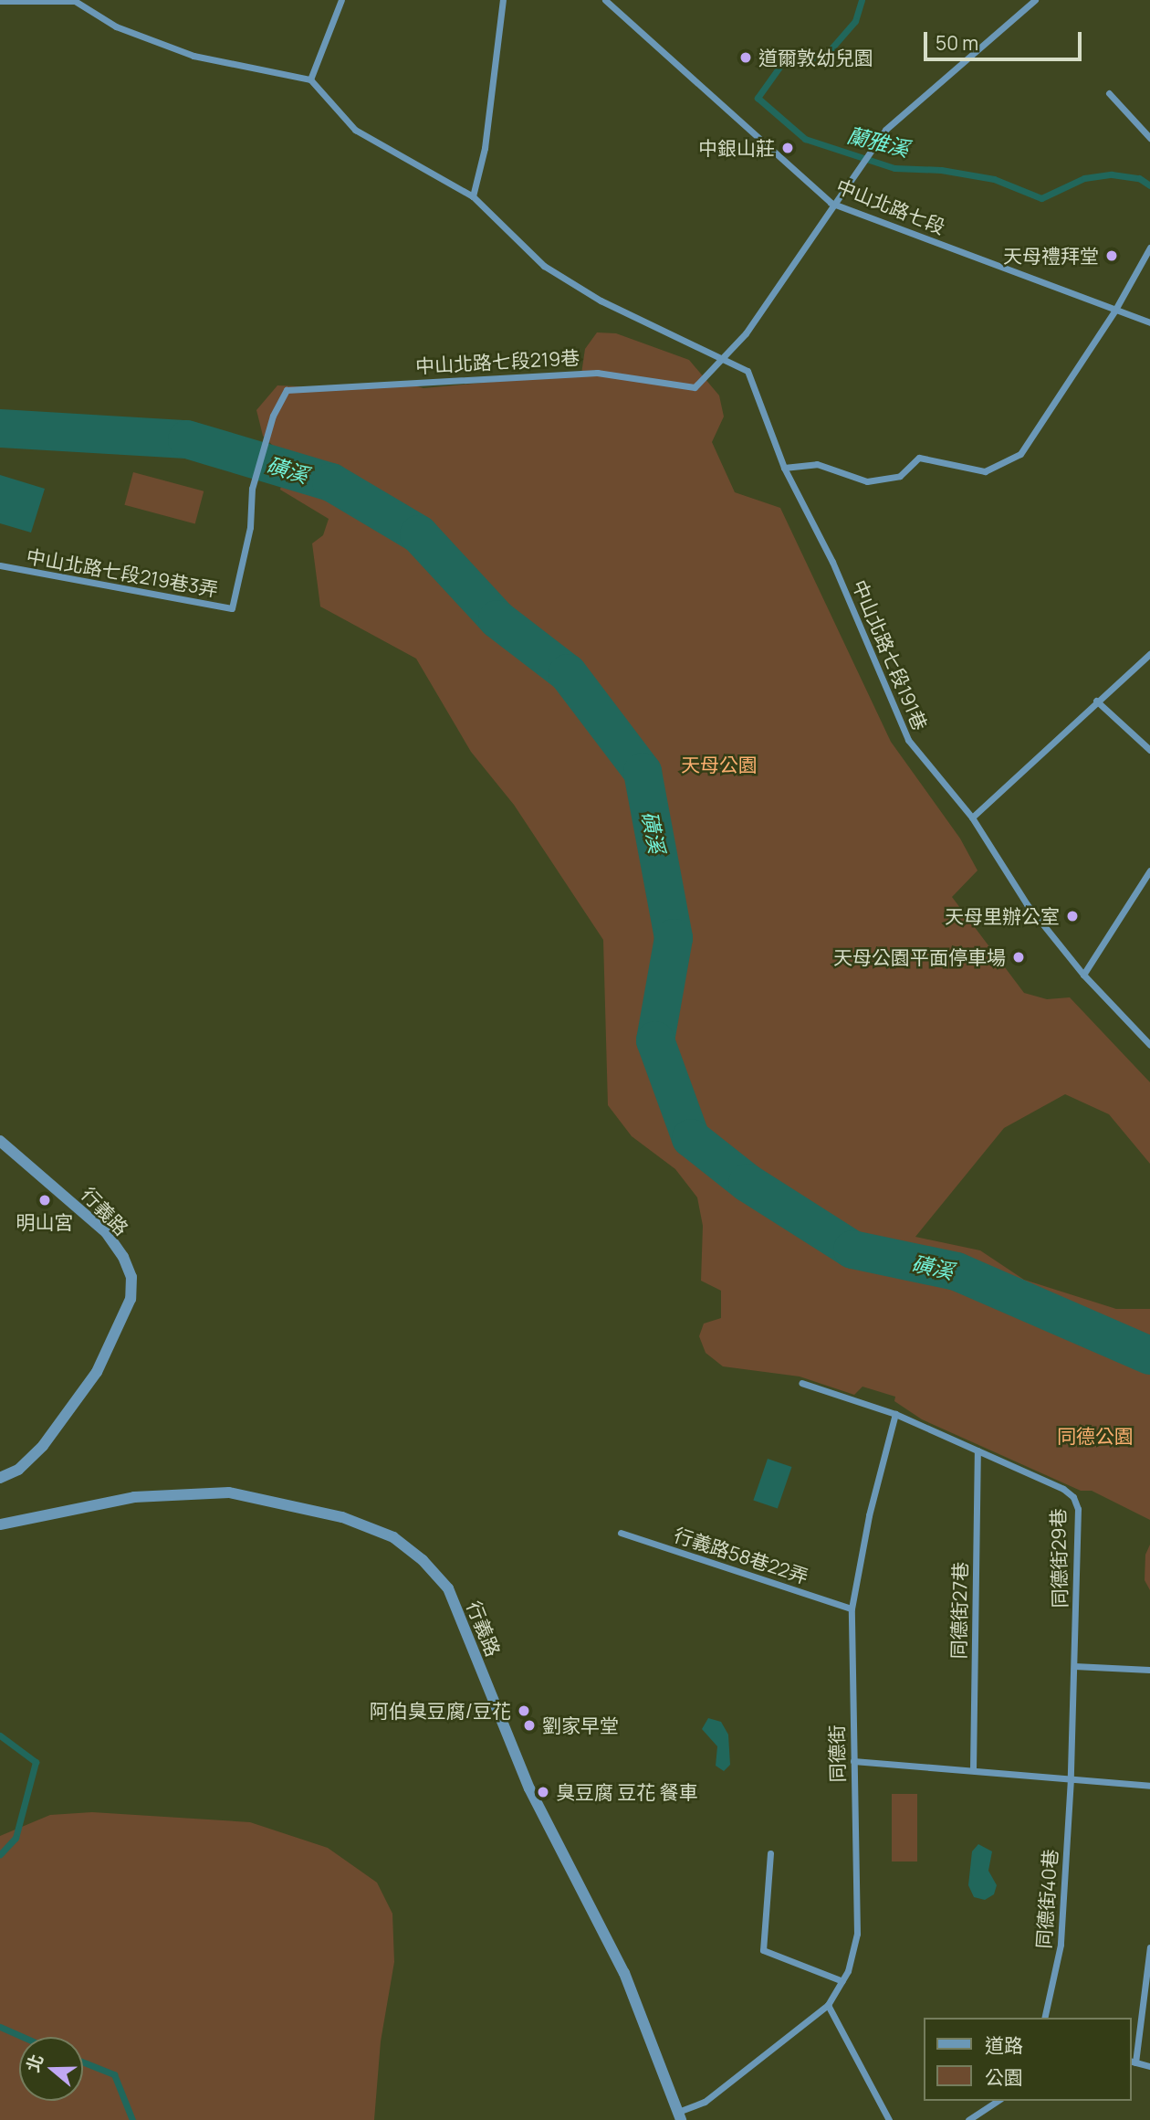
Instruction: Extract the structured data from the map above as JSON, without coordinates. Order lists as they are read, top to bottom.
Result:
{
  "streets": {
    "street": [
      "中山北路七段",
      "中山北路七段219巷",
      "中山北路七段219巷3弄",
      "中山北路七段191巷",
      "行義路",
      "行義路58巷22弄",
      "同德街29巷",
      "同德街27巷",
      "同德街",
      "同德街40巷"
    ]
  },
  "crossings": [
    ["中山北路七段", "中山北路七段219巷"],
    ["中山北路七段219巷", "中山北路七段219巷3弄"],
    ["中山北路七段219巷", "中山北路七段191巷"],
    ["行義路", "同德街"],
    ["行義路58巷22弄", "同德街"],
    ["同德街29巷", "同德街27巷"],
    ["同德街29巷", "同德街"],
    ["同德街29巷", "同德街40巷"]
  ],
  "water": ["蘭雅溪", "磺溪"],
  "parks": ["天母公園", "同德公園"],
  "places": [
    "道爾敦幼兒園",
    "中銀山莊",
    "天母禮拜堂",
    "天母里辦公室",
    "天母公園平面停車場",
    "明山宮",
    "阿伯臭豆腐/豆花",
    "劉家早堂",
    "臭豆腐 豆花 餐車"
  ],
  "legend": ["道路", "公園"],
  "scale_bar": "50 m",
  "north": "left"
}
